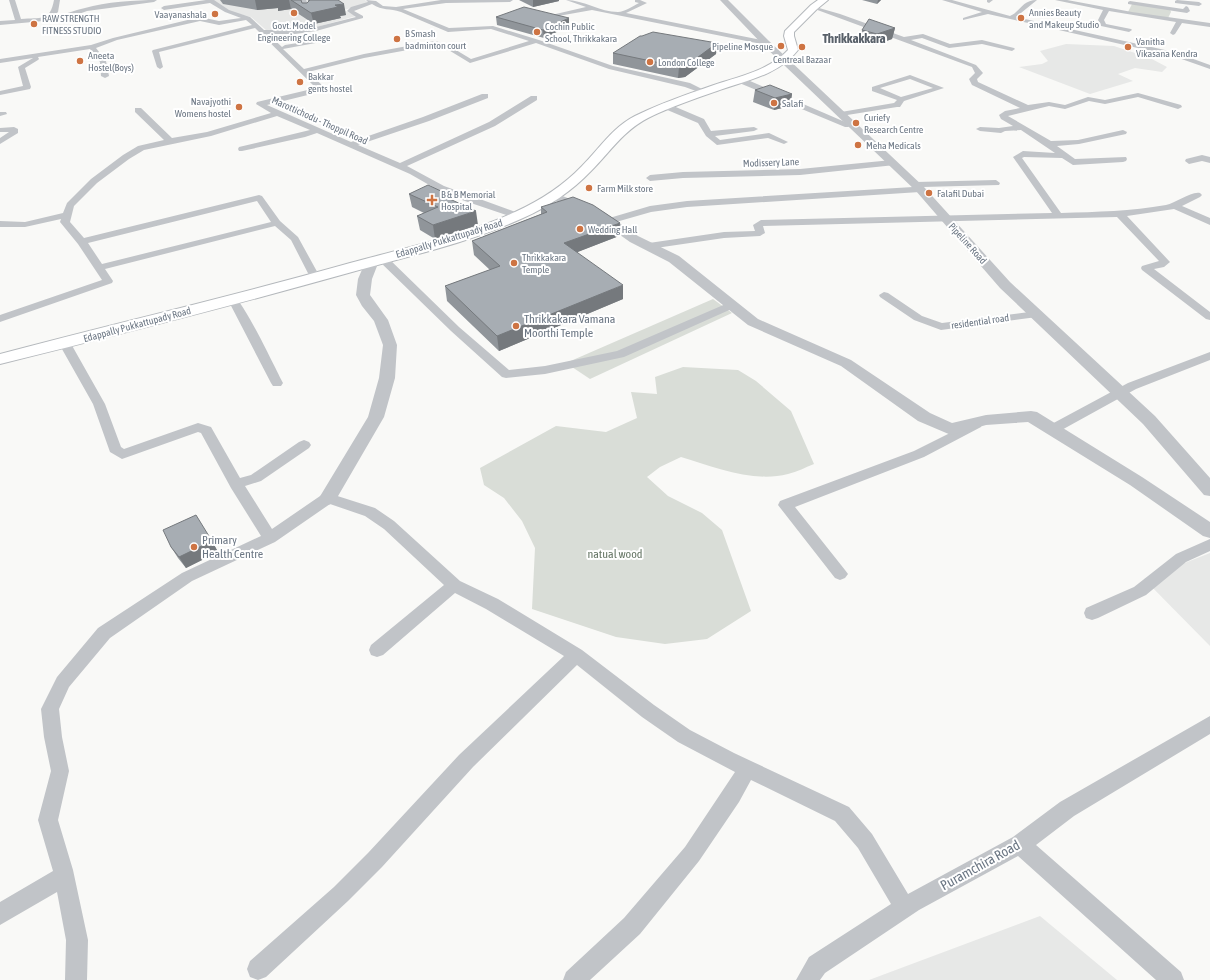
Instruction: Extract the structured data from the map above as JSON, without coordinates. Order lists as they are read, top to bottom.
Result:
{
  "streets": {
    "main road": ["Edappally Pukkattupady Road"],
    "street": [
      "Marottichodu - Thoppil Road",
      "Modissery Lane",
      "Pipeline Road",
      "residential road",
      "Puramchira Road"
    ]
  },
  "crossings": [
    ["Marottichodu - Thoppil Road", "Edappally Pukkattupady Road"],
    ["Modissery Lane", "Pipeline Road"],
    ["Edappally Pukkattupady Road", "Pipeline Road"],
    ["Pipeline Road", "residential road"]
  ],
  "districts": ["Thrikkakkara"],
  "parks": ["natual wood"],
  "places": {
    "other": [
      "Govt. Model Engineering College",
      "Vaayanashala",
      "Annies Beauty and Makeup Studio",
      "RAW STRENGTH FITNESS STUDIO",
      "Cochin Public School, Thrikkakara",
      "B Smash badminton court",
      "Pipeline Mosque",
      "Centreal Bazaar",
      "Vanitha Vikasana Kendra",
      "Aneeta Hostel(Boys)",
      "London College",
      "Bakkar gents hostel",
      "Salafi",
      "Navajyothi Womens hostel",
      "Curiefy Research Centre",
      "Meha Medicals",
      "Farm Milk store",
      "Falafil Dubai",
      "Wedding Hall",
      "Thrikkakara Temple",
      "Thrikkakara Vamana Moorthi Temple",
      "Primary Health Centre"
    ],
    "health": ["B & B Memorial Hospital"]
  }
}
